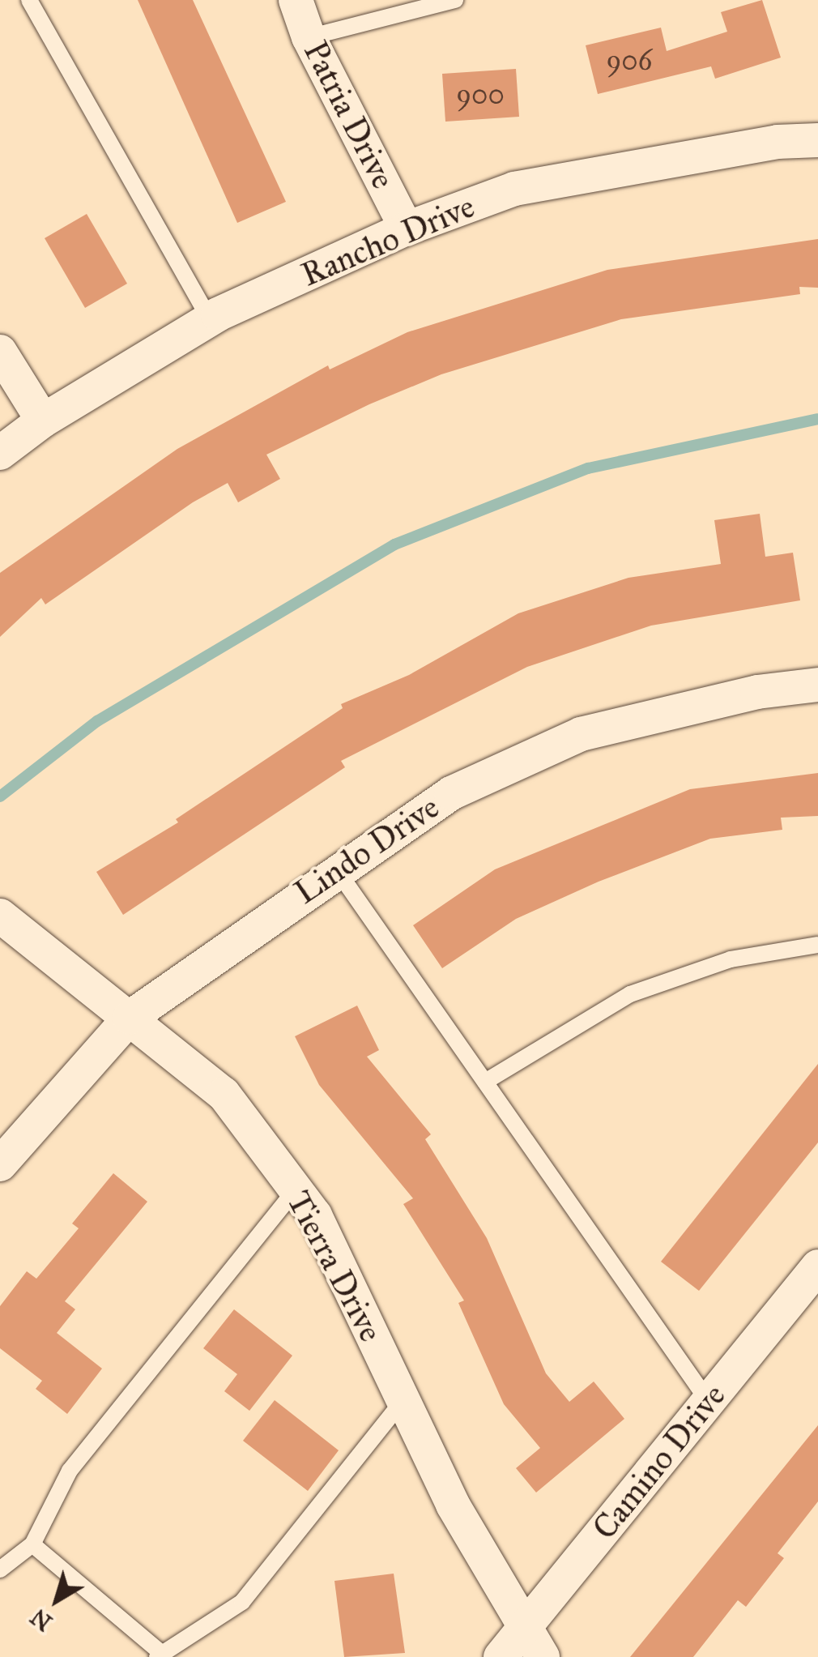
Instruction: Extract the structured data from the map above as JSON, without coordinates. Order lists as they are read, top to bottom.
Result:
{
  "streets": {
    "street": [
      "Patria Drive",
      "Rancho Drive",
      "Lindo Drive",
      "Tierra Drive",
      "Camino Drive"
    ]
  },
  "crossings": [
    ["Patria Drive", "Rancho Drive"],
    ["Lindo Drive", "Tierra Drive"],
    ["Tierra Drive", "Camino Drive"]
  ],
  "house_numbers": ["906", "900"],
  "north": "bottom left"
}
